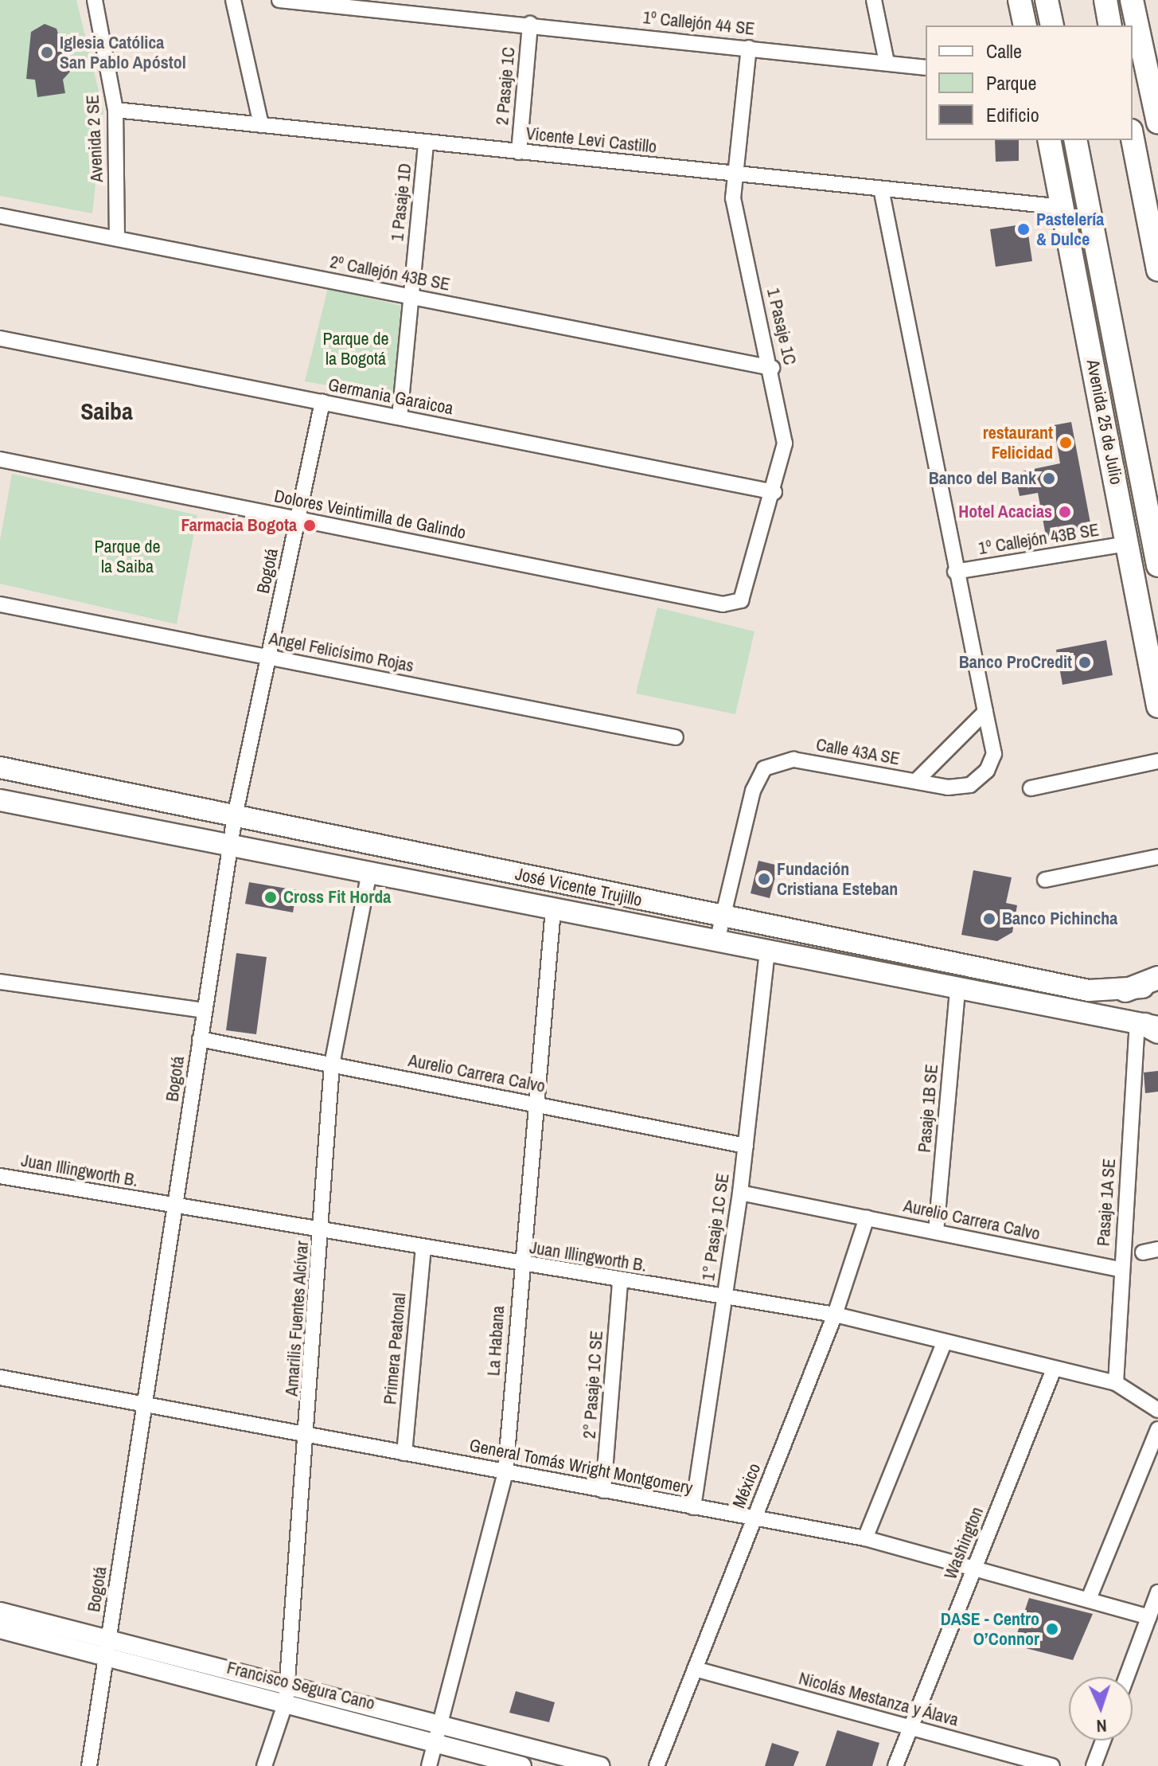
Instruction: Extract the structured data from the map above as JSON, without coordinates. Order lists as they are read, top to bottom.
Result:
{
  "streets": {
    "main road": ["Avenida 25 de Julio", "José Vicente Trujillo"],
    "street": [
      "1º Callejón 44 SE",
      "2 Pasaje 1C",
      "Avenida 2 SE",
      "Vicente Levi Castillo",
      "1 Pasaje 1D",
      "2º Callejón 43B SE",
      "1 Pasaje 1C",
      "Germania Garaicoa",
      "Dolores Veintimilla de Galindo",
      "1º Callejón 43B SE",
      "Bogotá",
      "Angel Felicísimo Rojas",
      "Calle 43A SE",
      "Aurelio Carrera Calvo",
      "Pasaje 1B SE",
      "Juan Illingworth B.",
      "Pasaje 1A SE",
      "1° Pasaje 1C SE",
      "Amarilis Fuentes Alcívar",
      "La Habana",
      "Primera Peatonal",
      "2° Pasaje 1C SE",
      "General Tomás Wright Montgomery",
      "México",
      "Washington",
      "Francisco Segura Cano",
      "Nicolás Mestanza y Álava"
    ]
  },
  "crossings": [
    ["1º Callejón 44 SE", "2 Pasaje 1C"],
    ["1º Callejón 44 SE", "1 Pasaje 1C"],
    ["2 Pasaje 1C", "Vicente Levi Castillo"],
    ["Avenida 2 SE", "Vicente Levi Castillo"],
    ["Avenida 2 SE", "2º Callejón 43B SE"],
    ["Vicente Levi Castillo", "1 Pasaje 1D"],
    ["Vicente Levi Castillo", "1 Pasaje 1C"],
    ["Vicente Levi Castillo", "Avenida 25 de Julio"],
    ["1 Pasaje 1D", "2º Callejón 43B SE"],
    ["1 Pasaje 1D", "Germania Garaicoa"],
    ["2º Callejón 43B SE", "1 Pasaje 1C"],
    ["1 Pasaje 1C", "Germania Garaicoa"],
    ["1 Pasaje 1C", "Dolores Veintimilla de Galindo"],
    ["Germania Garaicoa", "Bogotá"],
    ["Avenida 25 de Julio", "1º Callejón 43B SE"],
    ["Dolores Veintimilla de Galindo", "Bogotá"],
    ["Bogotá", "Angel Felicísimo Rojas"],
    ["Bogotá", "José Vicente Trujillo"],
    ["Bogotá", "Aurelio Carrera Calvo"],
    ["Bogotá", "Juan Illingworth B."],
    ["Bogotá", "General Tomás Wright Montgomery"],
    ["Bogotá", "Francisco Segura Cano"],
    ["Calle 43A SE", "José Vicente Trujillo"],
    ["José Vicente Trujillo", "Pasaje 1B SE"],
    ["José Vicente Trujillo", "Pasaje 1A SE"],
    ["José Vicente Trujillo", "1° Pasaje 1C SE"],
    ["José Vicente Trujillo", "Amarilis Fuentes Alcívar"],
    ["José Vicente Trujillo", "La Habana"],
    ["Aurelio Carrera Calvo", "Pasaje 1B SE"],
    ["Aurelio Carrera Calvo", "Pasaje 1A SE"],
    ["Aurelio Carrera Calvo", "1° Pasaje 1C SE"],
    ["Aurelio Carrera Calvo", "Amarilis Fuentes Alcívar"],
    ["Aurelio Carrera Calvo", "La Habana"],
    ["Aurelio Carrera Calvo", "México"],
    ["Juan Illingworth B.", "Pasaje 1A SE"],
    ["Juan Illingworth B.", "1° Pasaje 1C SE"],
    ["Juan Illingworth B.", "Amarilis Fuentes Alcívar"],
    ["Juan Illingworth B.", "La Habana"],
    ["Juan Illingworth B.", "Primera Peatonal"],
    ["Juan Illingworth B.", "2° Pasaje 1C SE"],
    ["Juan Illingworth B.", "México"],
    ["Juan Illingworth B.", "Washington"],
    ["1° Pasaje 1C SE", "General Tomás Wright Montgomery"],
    ["Amarilis Fuentes Alcívar", "General Tomás Wright Montgomery"],
    ["Amarilis Fuentes Alcívar", "Francisco Segura Cano"],
    ["La Habana", "General Tomás Wright Montgomery"],
    ["La Habana", "Francisco Segura Cano"],
    ["Primera Peatonal", "General Tomás Wright Montgomery"],
    ["2° Pasaje 1C SE", "General Tomás Wright Montgomery"],
    ["General Tomás Wright Montgomery", "México"],
    ["General Tomás Wright Montgomery", "Washington"],
    ["México", "Nicolás Mestanza y Álava"],
    ["Washington", "Nicolás Mestanza y Álava"]
  ],
  "districts": ["Saiba"],
  "parks": ["Parque de la Bogotá", "Parque de la Saiba"],
  "places": [
    "Iglesia Católica San Pablo Apóstol",
    "Pastelería & Dulce",
    "restaurant Felicidad",
    "Banco del Bank",
    "Hotel Acacias",
    "Farmacia Bogota",
    "Banco ProCredit",
    "Fundación Cristiana Esteban",
    "Cross Fit Horda",
    "Banco Pichincha",
    "DASE - Centro O’Connor"
  ],
  "legend": ["Calle", "Parque", "Edificio"],
  "north": "bottom"
}
